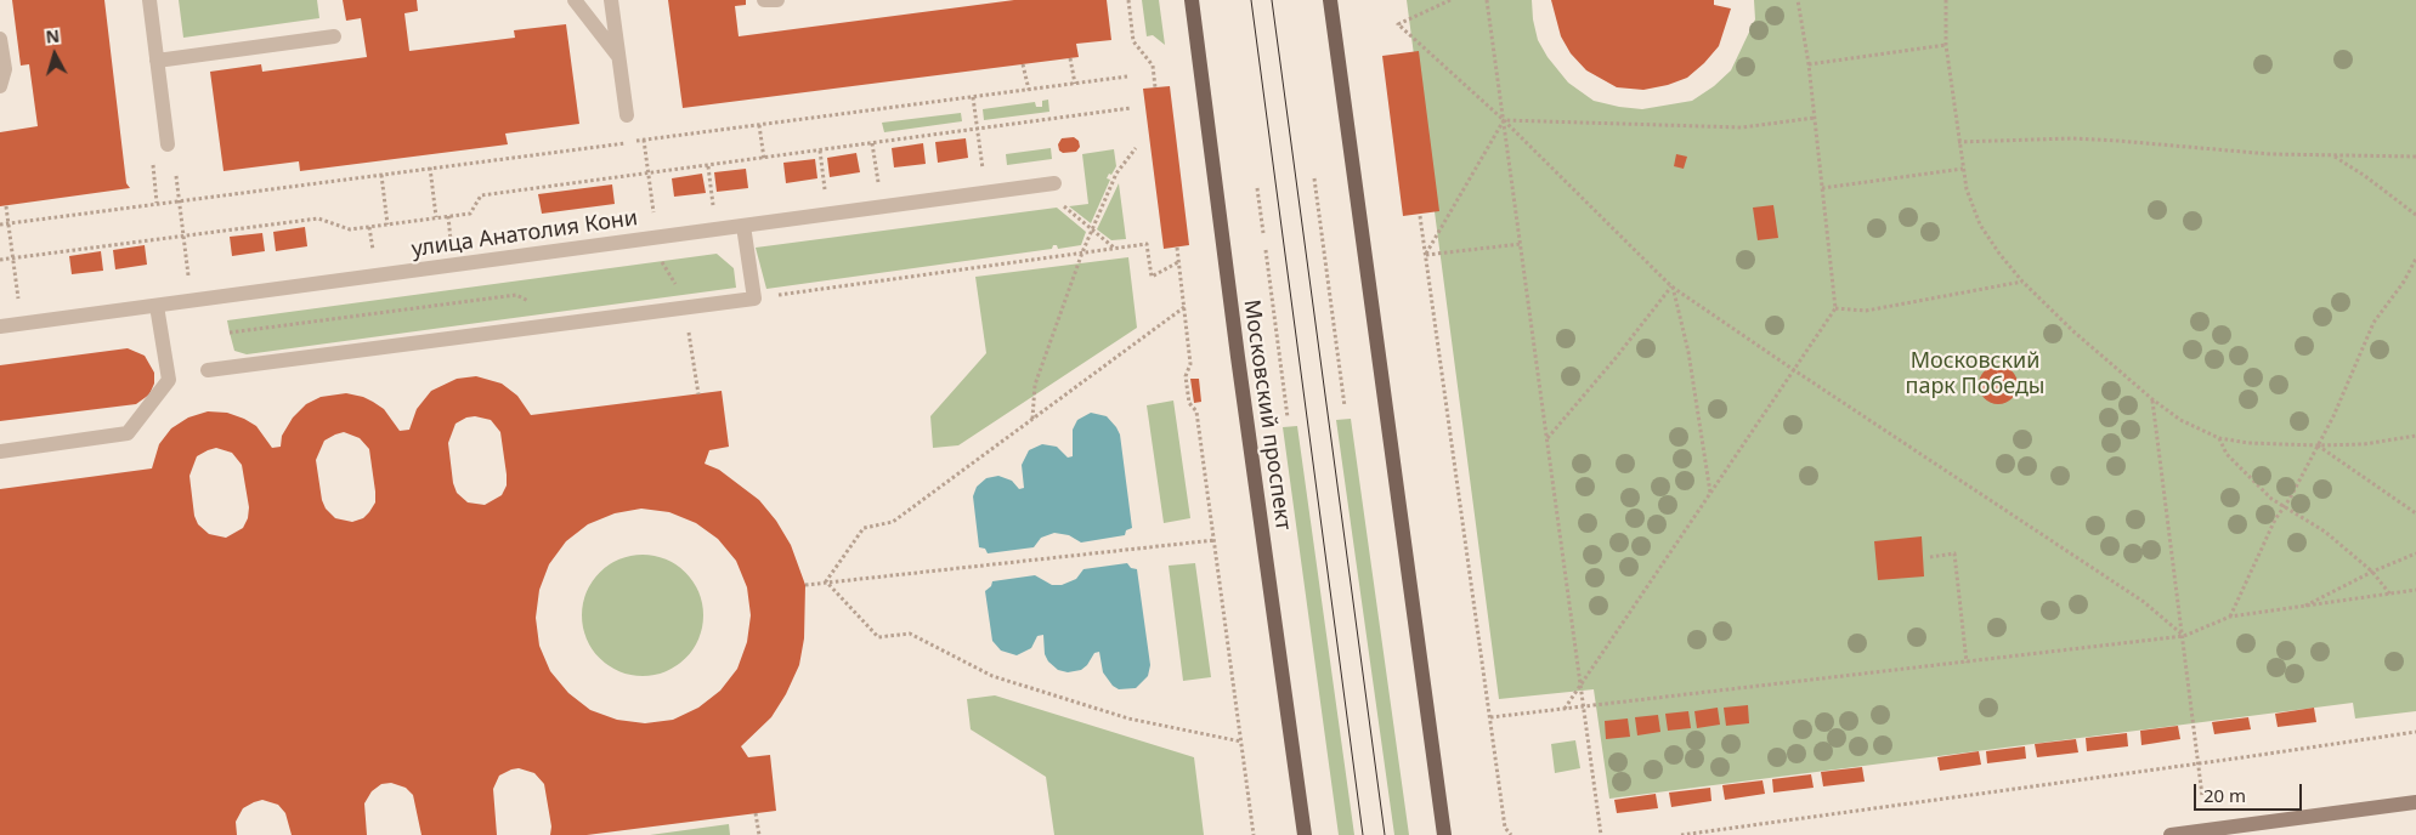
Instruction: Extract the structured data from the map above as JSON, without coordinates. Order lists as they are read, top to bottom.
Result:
{
  "streets": {
    "main road": ["Московский проспект"],
    "street": ["улица Анатолия Кони"]
  },
  "parks": ["Московский парк Победы"],
  "scale_bar": "20 m",
  "north": "top"
}
